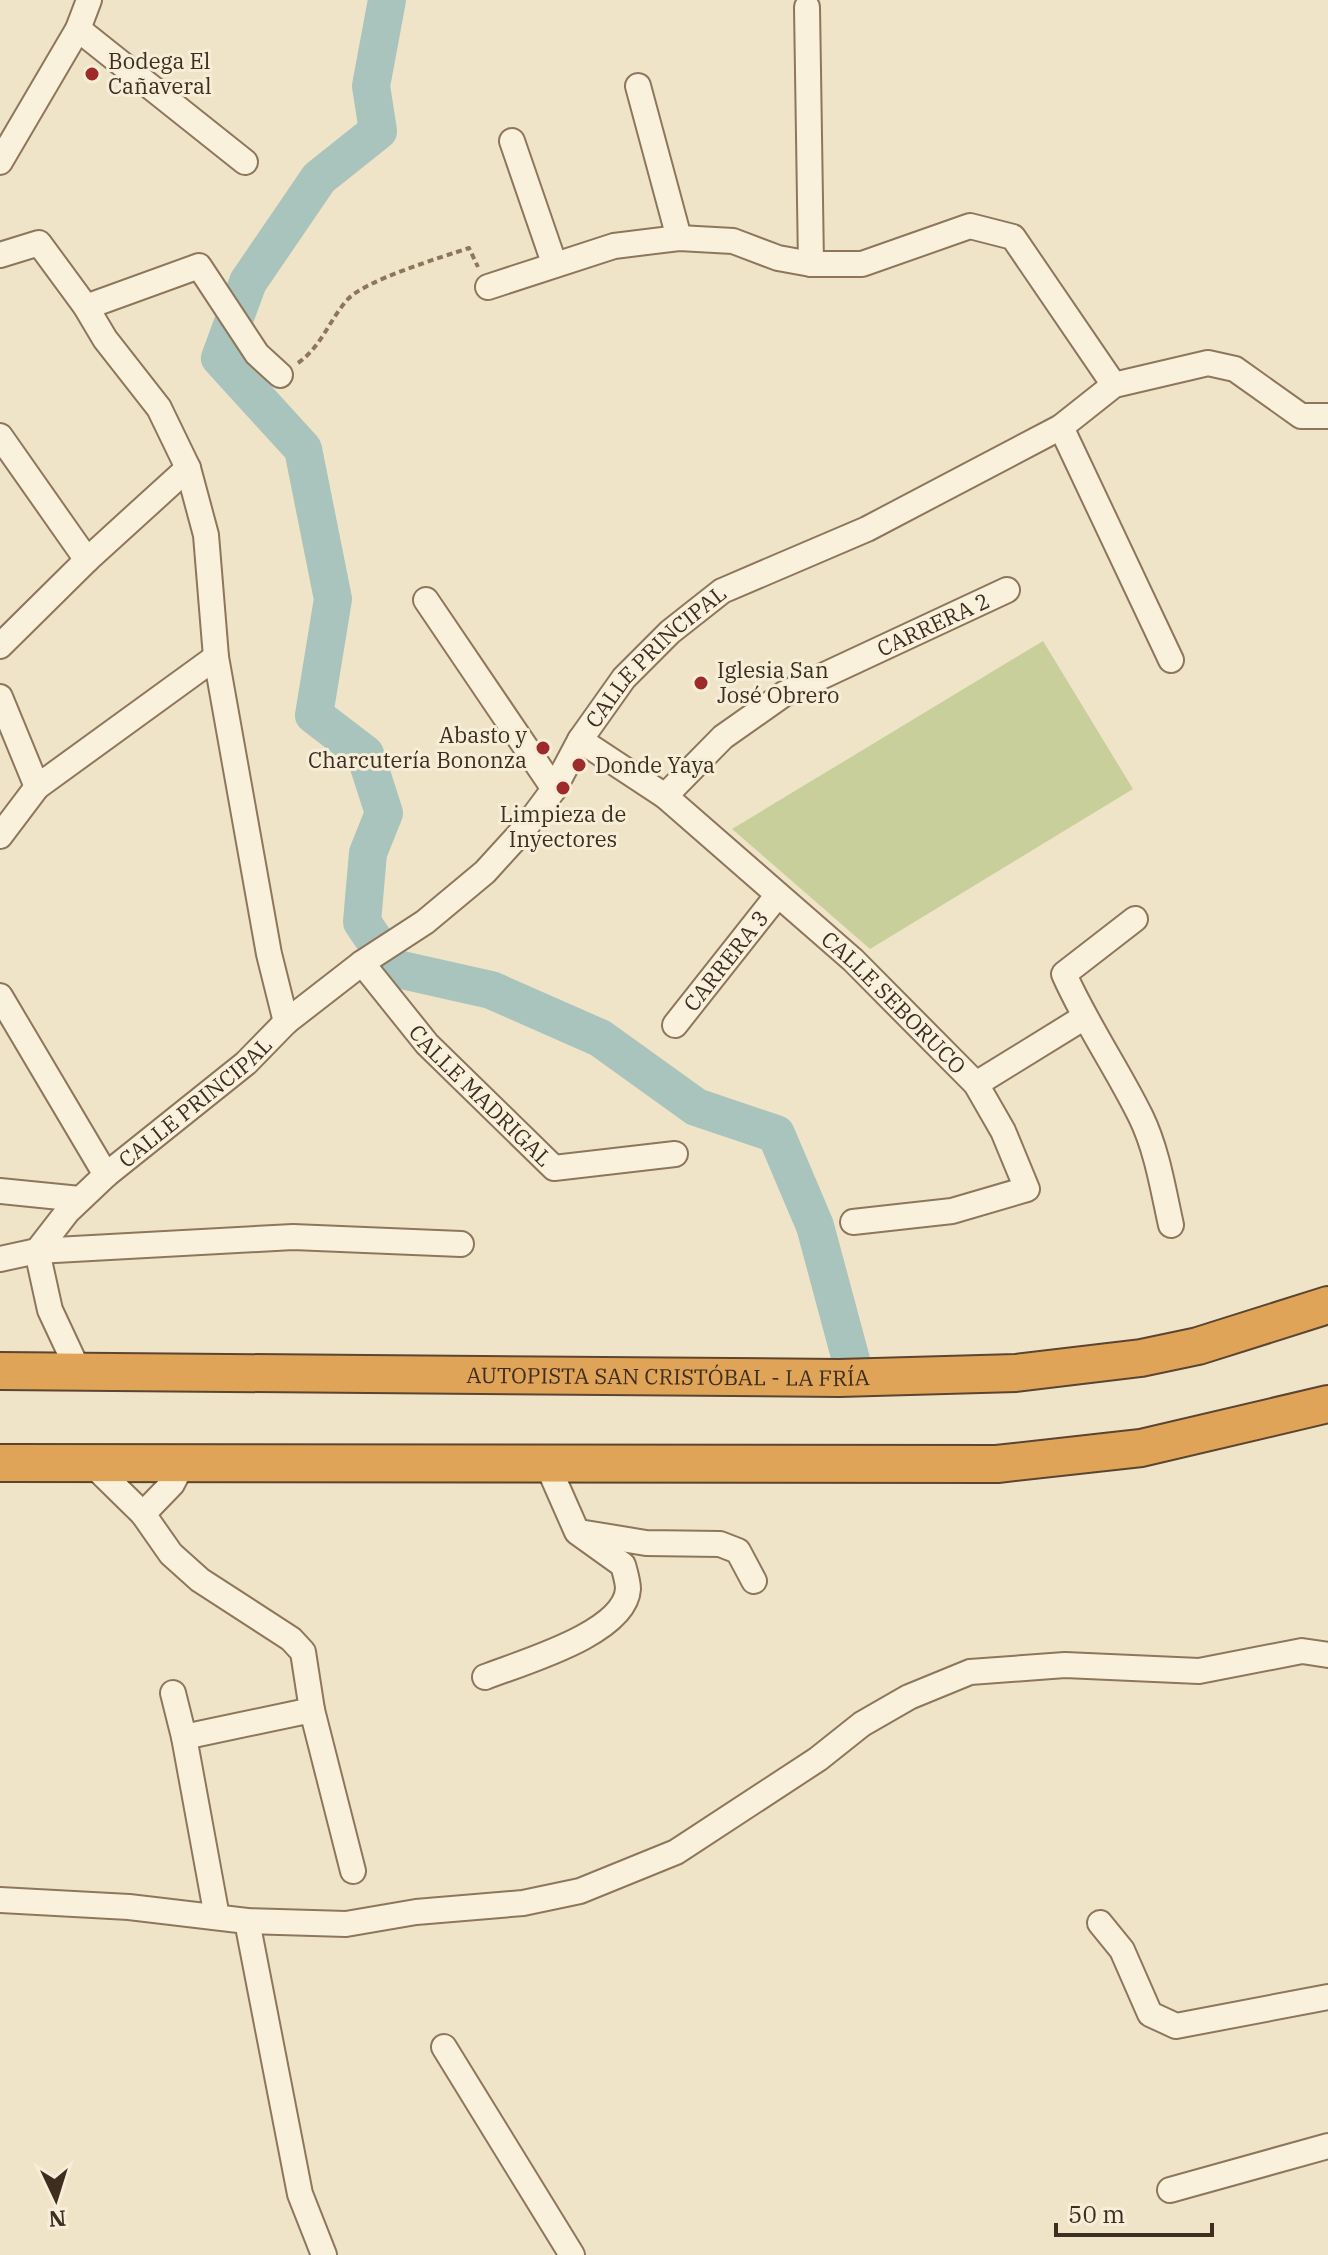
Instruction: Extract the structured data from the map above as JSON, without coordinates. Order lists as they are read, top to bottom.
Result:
{
  "streets": {
    "highway": ["AUTOPISTA SAN CRISTÓBAL - LA FRÍA"],
    "street": [
      "CARRERA 2",
      "CALLE PRINCIPAL",
      "CARRERA 3",
      "CALLE SEBORUCO",
      "CALLE MADRIGAL"
    ]
  },
  "crossings": [
    ["CARRERA 2", "CALLE SEBORUCO"],
    ["CALLE PRINCIPAL", "CALLE SEBORUCO"],
    ["CALLE PRINCIPAL", "CALLE MADRIGAL"],
    ["CARRERA 3", "CALLE SEBORUCO"]
  ],
  "places": [
    "Bodega El Cañaveral",
    "Iglesia San José Obrero",
    "Abasto y Charcutería Bononza",
    "Donde Yaya",
    "Limpieza de Inyectores"
  ],
  "scale_bar": "50 m",
  "north": "bottom"
}
